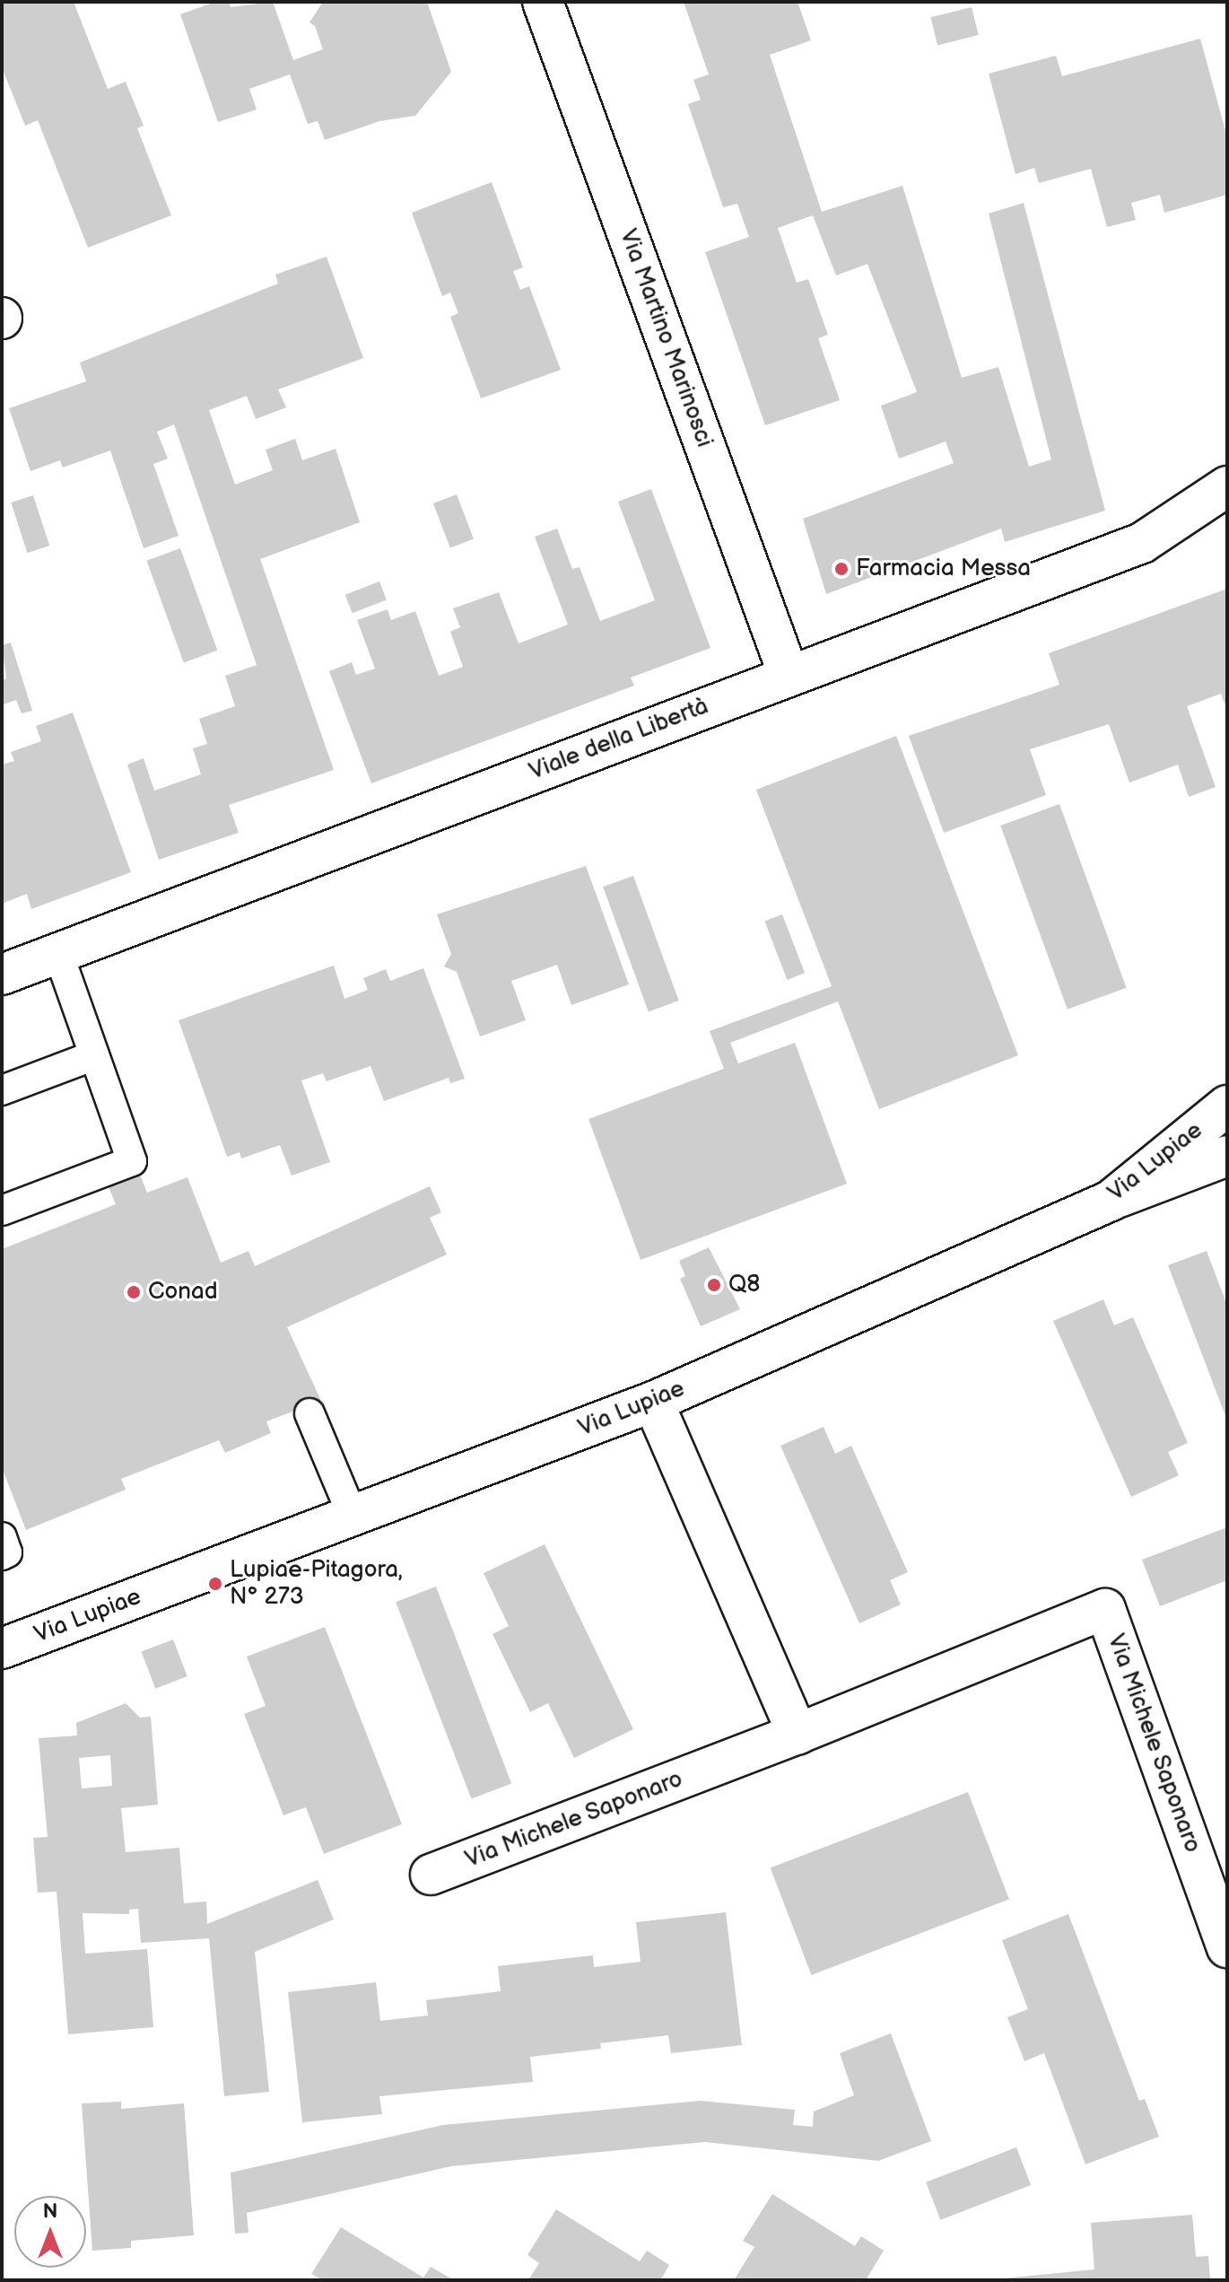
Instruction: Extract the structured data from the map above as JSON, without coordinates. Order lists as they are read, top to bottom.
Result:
{
  "streets": {
    "street": [
      "Via Martino Marinosci",
      "Viale della Libertà",
      "Via Lupiae",
      "Via Michele Saponaro"
    ]
  },
  "crossings": [
    ["Via Martino Marinosci", "Viale della Libertà"]
  ],
  "places": [
    "Farmacia Messa",
    "Q8",
    "Conad",
    "Lupiae-Pitagora, N° 273"
  ],
  "north": "top"
}
